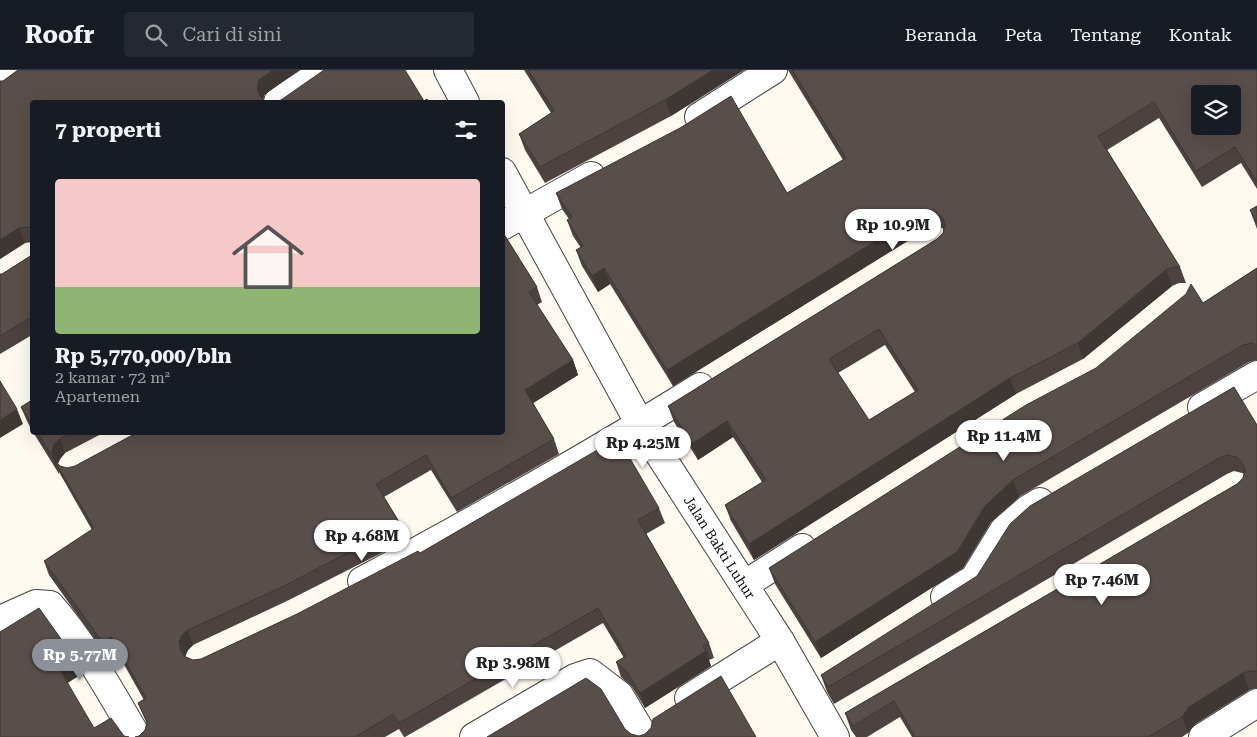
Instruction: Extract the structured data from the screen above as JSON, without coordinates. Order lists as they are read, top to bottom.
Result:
{
  "streets": {
    "street": ["Jalan Bakti Luhur"]
  },
  "page": {
    "header": "Roofr",
    "search": "Cari di sini",
    "nav": [
      "Beranda",
      "Peta",
      "Tentang",
      "Kontak"
    ],
    "heading": "7 properti",
    "list": [
      {
        "name": "Rp 5,770,000/bln",
        "note": "2 kamar · 72 m² · Apartemen"
      }
    ],
    "price": [
      "Rp 10.9M",
      "Rp 11.4M",
      "Rp 4.25M",
      "Rp 4.68M",
      "Rp 7.46M",
      "Rp 5.77M",
      "Rp 3.98M"
    ]
  }
}
